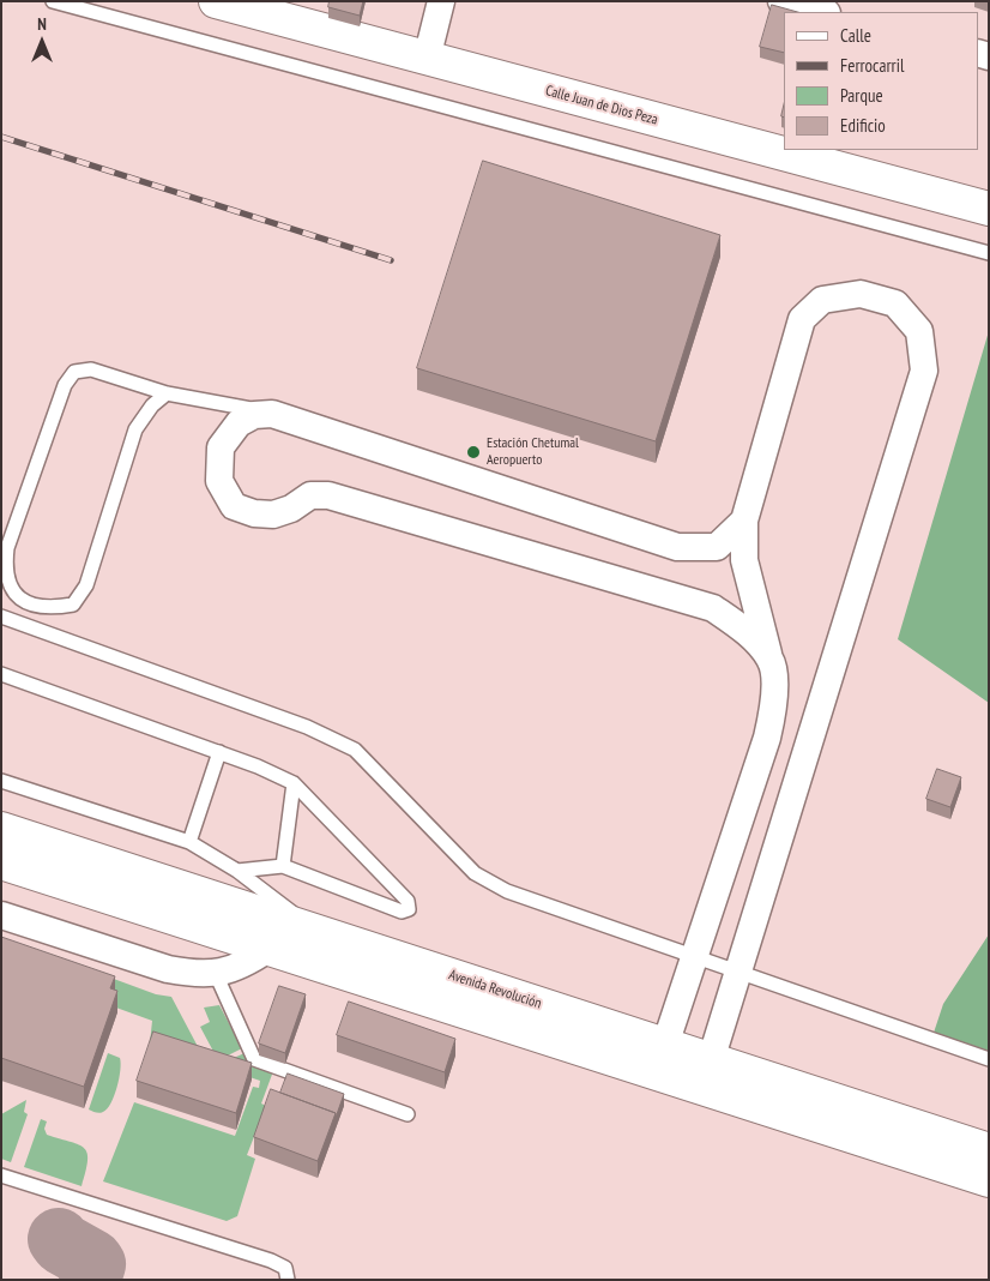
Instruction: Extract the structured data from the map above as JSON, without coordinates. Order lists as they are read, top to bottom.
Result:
{
  "streets": {
    "street": ["Calle Juan de Dios Peza", "Avenida Revolución"]
  },
  "places": ["Estación Chetumal Aeropuerto"],
  "legend": [
    "Calle",
    "Ferrocarril",
    "Parque",
    "Edificio"
  ],
  "north": "top"
}
